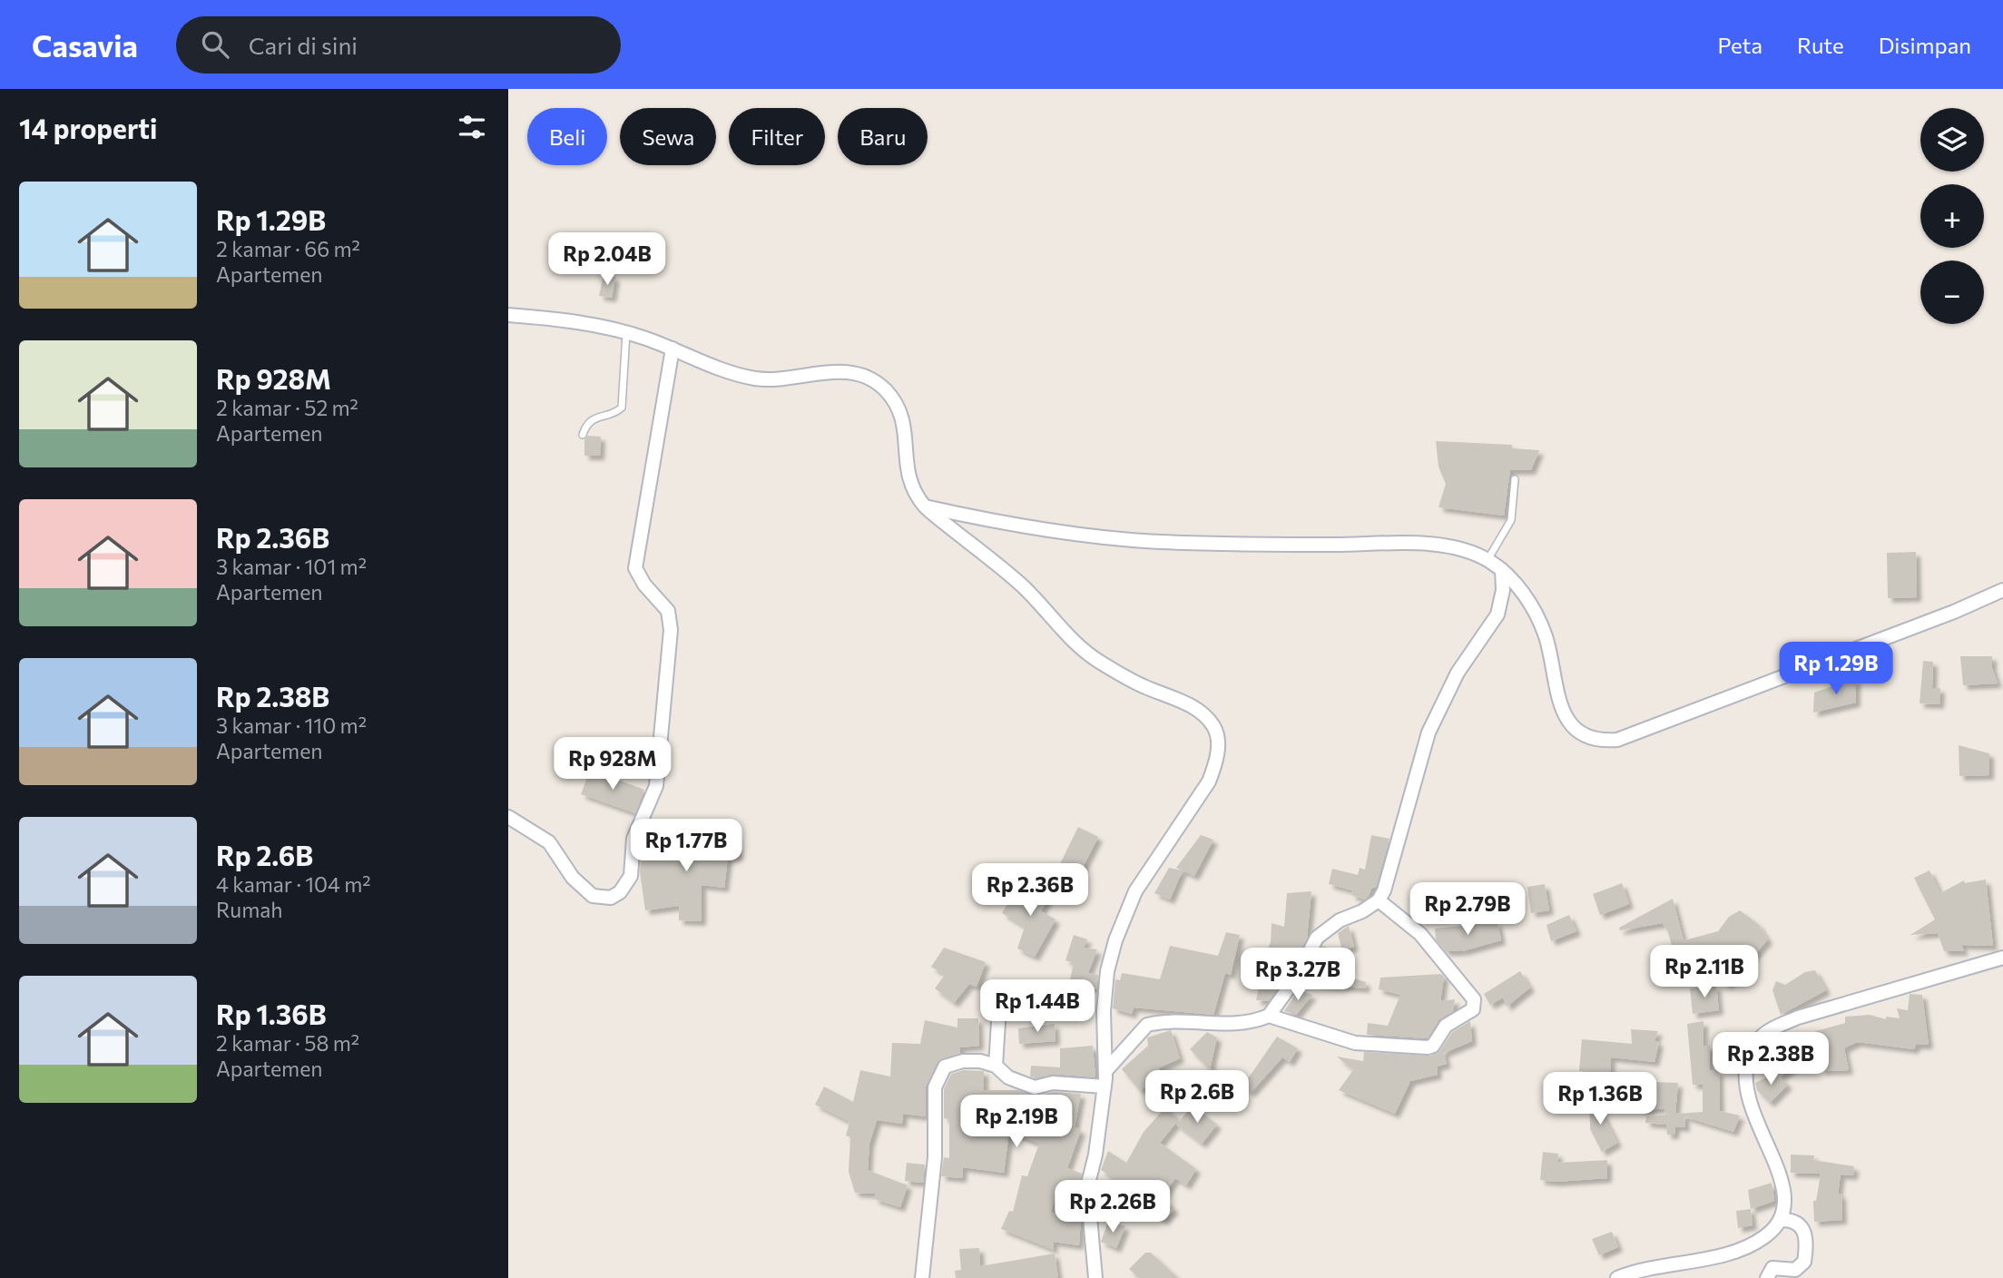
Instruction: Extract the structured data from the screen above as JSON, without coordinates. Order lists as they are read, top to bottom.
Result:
{
  "page": {
    "header": "Casavia",
    "search": "Cari di sini",
    "nav": ["Peta", "Rute", "Disimpan"],
    "heading": "14 properti",
    "map_buttons": ["+", "−"],
    "chip": [
      "Beli",
      "Sewa",
      "Filter",
      "Baru"
    ],
    "list": [
      {
        "name": "Rp 1.29B",
        "note": "2 kamar · 66 m² · Apartemen"
      },
      {
        "name": "Rp 928M",
        "note": "2 kamar · 52 m² · Apartemen"
      },
      {
        "name": "Rp 2.36B",
        "note": "3 kamar · 101 m² · Apartemen"
      },
      {
        "name": "Rp 2.38B",
        "note": "3 kamar · 110 m² · Apartemen"
      },
      {
        "name": "Rp 2.6B",
        "note": "4 kamar · 104 m² · Rumah"
      },
      {
        "name": "Rp 1.36B",
        "note": "2 kamar · 58 m² · Apartemen"
      }
    ],
    "price": [
      "Rp 2.04B",
      "Rp 1.29B",
      "Rp 928M",
      "Rp 1.77B",
      "Rp 2.36B",
      "Rp 2.79B",
      "Rp 2.11B",
      "Rp 3.27B",
      "Rp 1.44B",
      "Rp 2.38B",
      "Rp 2.6B",
      "Rp 1.36B",
      "Rp 2.19B",
      "Rp 2.26B"
    ]
  }
}
